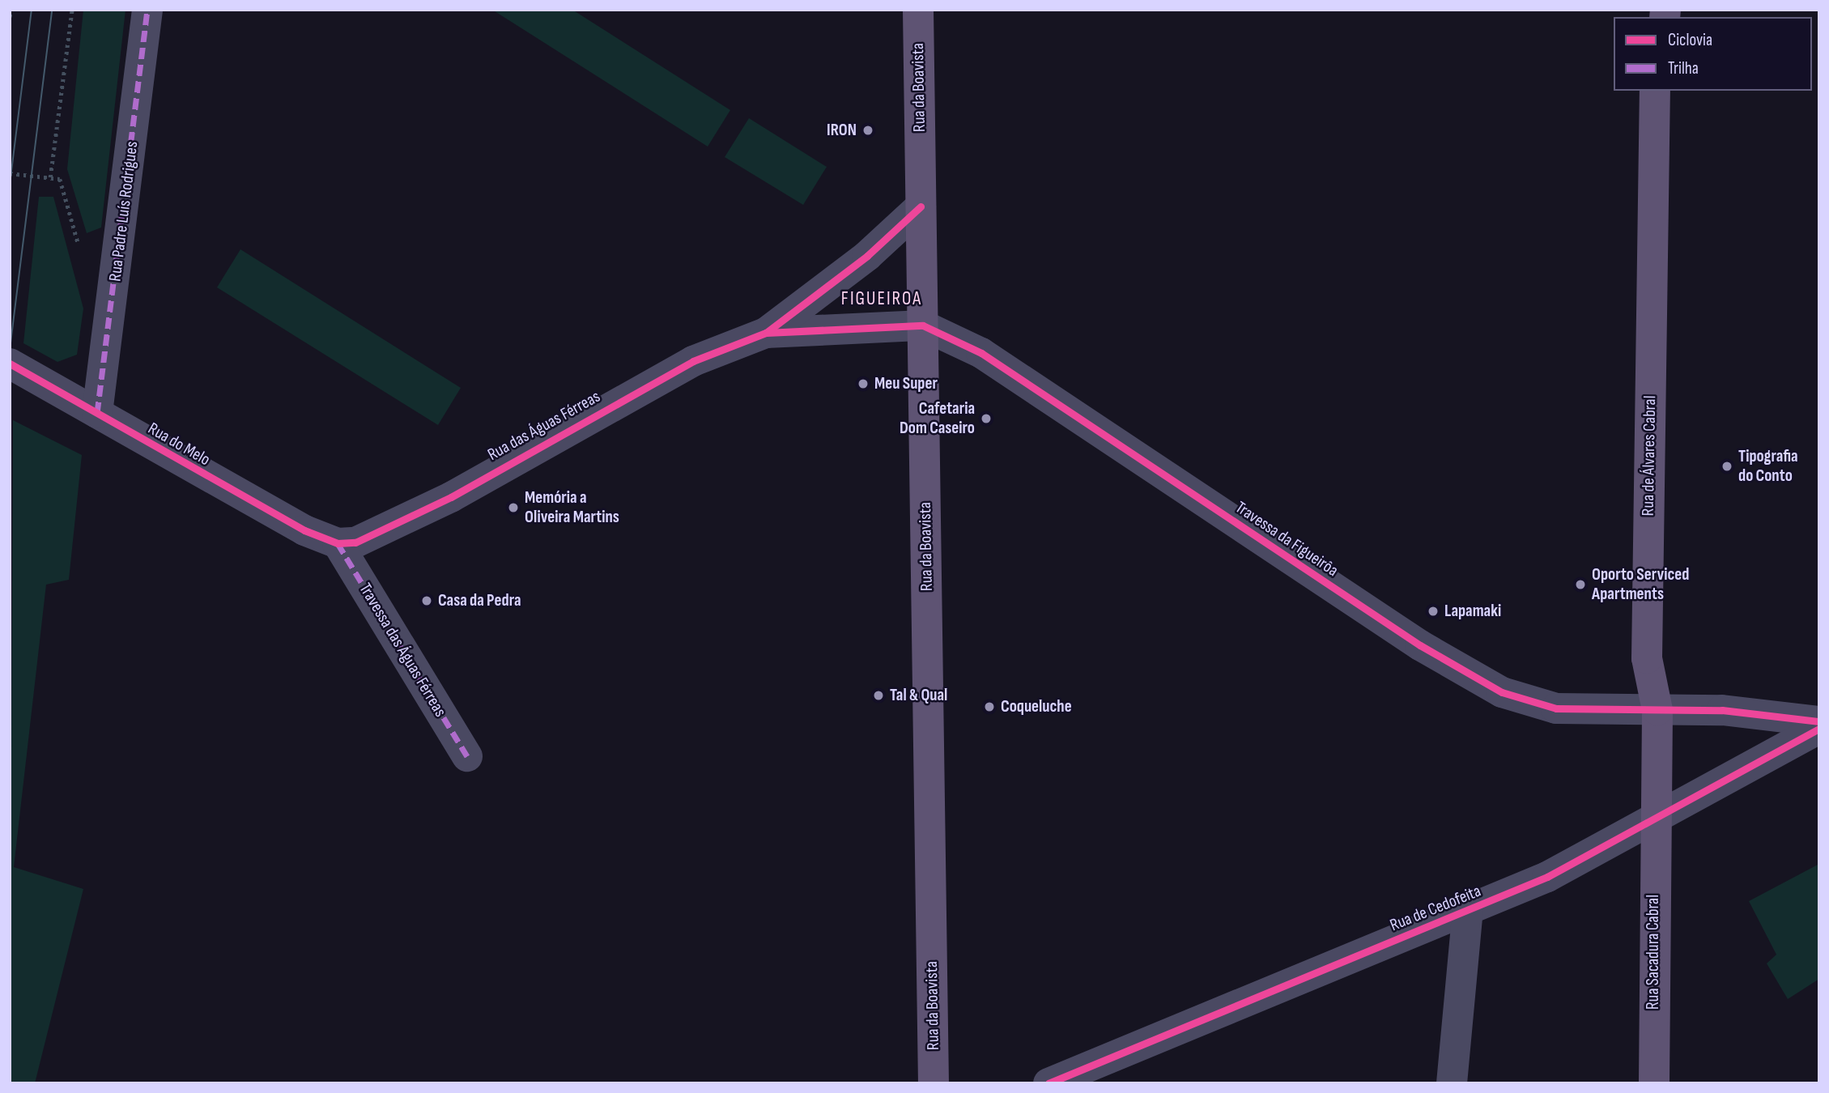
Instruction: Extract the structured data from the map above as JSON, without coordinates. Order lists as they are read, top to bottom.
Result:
{
  "streets": {
    "main road": ["Rua da Boavista", "Rua de Álvares Cabral", "Rua Sacadura Cabral"],
    "street": [
      "Rua Padre Luís Rodrigues",
      "Rua das Águas Férreas",
      "Rua do Melo",
      "Travessa da Figueirôa",
      "Travessa das Águas Férreas",
      "Rua de Cedofeita"
    ]
  },
  "crossings": [
    ["Rua da Boavista", "Rua das Águas Férreas"],
    ["Rua da Boavista", "Travessa da Figueirôa"],
    ["Rua Padre Luís Rodrigues", "Rua do Melo"],
    ["Rua das Águas Férreas", "Rua do Melo"],
    ["Rua das Águas Férreas", "Travessa da Figueirôa"],
    ["Rua das Águas Férreas", "Travessa das Águas Férreas"],
    ["Rua do Melo", "Travessa das Águas Férreas"],
    ["Rua de Álvares Cabral", "Travessa da Figueirôa"],
    ["Rua de Álvares Cabral", "Rua de Cedofeita"],
    ["Rua de Álvares Cabral", "Rua Sacadura Cabral"],
    ["Rua de Cedofeita", "Rua Sacadura Cabral"]
  ],
  "districts": ["FIGUEIROA"],
  "places": [
    "IRON",
    "Meu Super",
    "Cafetaria Dom Caseiro",
    "Tipografia do Conto",
    "Memória a Oliveira Martins",
    "Oporto Serviced Apartments",
    "Casa da Pedra",
    "Lapamaki",
    "Tal & Qual",
    "Coqueluche"
  ],
  "legend": ["Ciclovia", "Trilha"]
}
